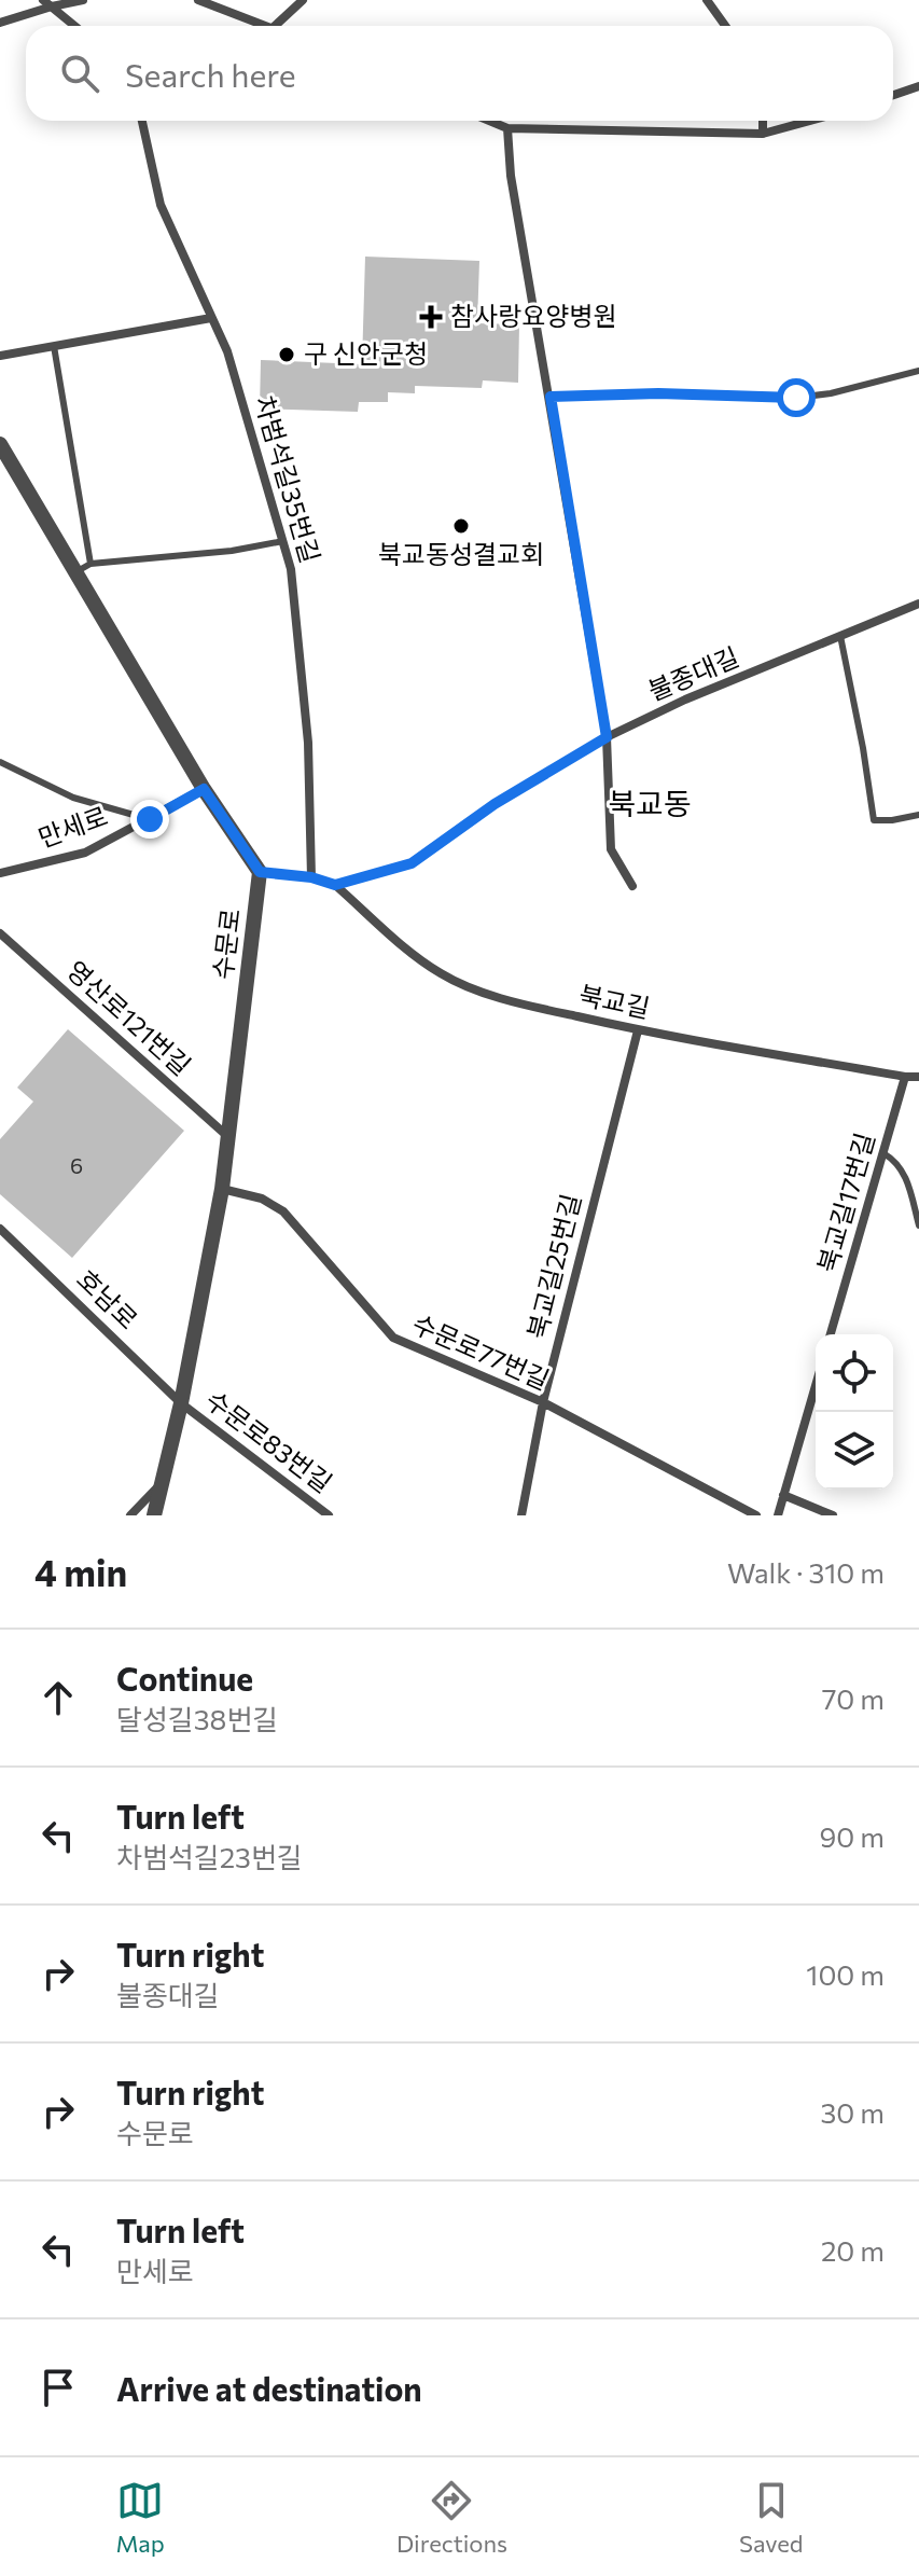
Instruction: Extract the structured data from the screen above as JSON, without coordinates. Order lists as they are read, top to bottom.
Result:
{
  "streets": {
    "street": [
      "차범석길35번길",
      "불종대길",
      "만세로",
      "수문로",
      "북교길",
      "영산로121번길",
      "북교길17번길",
      "북교길25번길",
      "호남로",
      "수문로77번길",
      "수문로83번길"
    ]
  },
  "crossings": [
    ["불종대길", "북교길"],
    ["수문로", "영산로121번길"],
    ["수문로", "호남로"],
    ["수문로", "수문로77번길"],
    ["수문로", "수문로83번길"],
    ["북교길", "북교길17번길"],
    ["북교길", "북교길25번길"],
    ["북교길25번길", "수문로77번길"],
    ["호남로", "수문로83번길"]
  ],
  "districts": ["북교동"],
  "places": {
    "health": ["참사랑요양병원"],
    "other": ["구 신안군청", "북교동성결교회"]
  },
  "house_numbers": ["6"],
  "page": {
    "search": "Search here",
    "heading": ["4 min", "Walk · 310 m"],
    "list": [
      ["Continue", "달성길38번길", "70 m"],
      ["Turn left", "차범석길23번길", "90 m"],
      ["Turn right", "불종대길", "100 m"],
      ["Turn right", "수문로", "30 m"],
      ["Turn left", "만세로", "20 m"],
      "Arrive at destination"
    ],
    "nav": ["Map", "Directions", "Saved"]
  }
}
